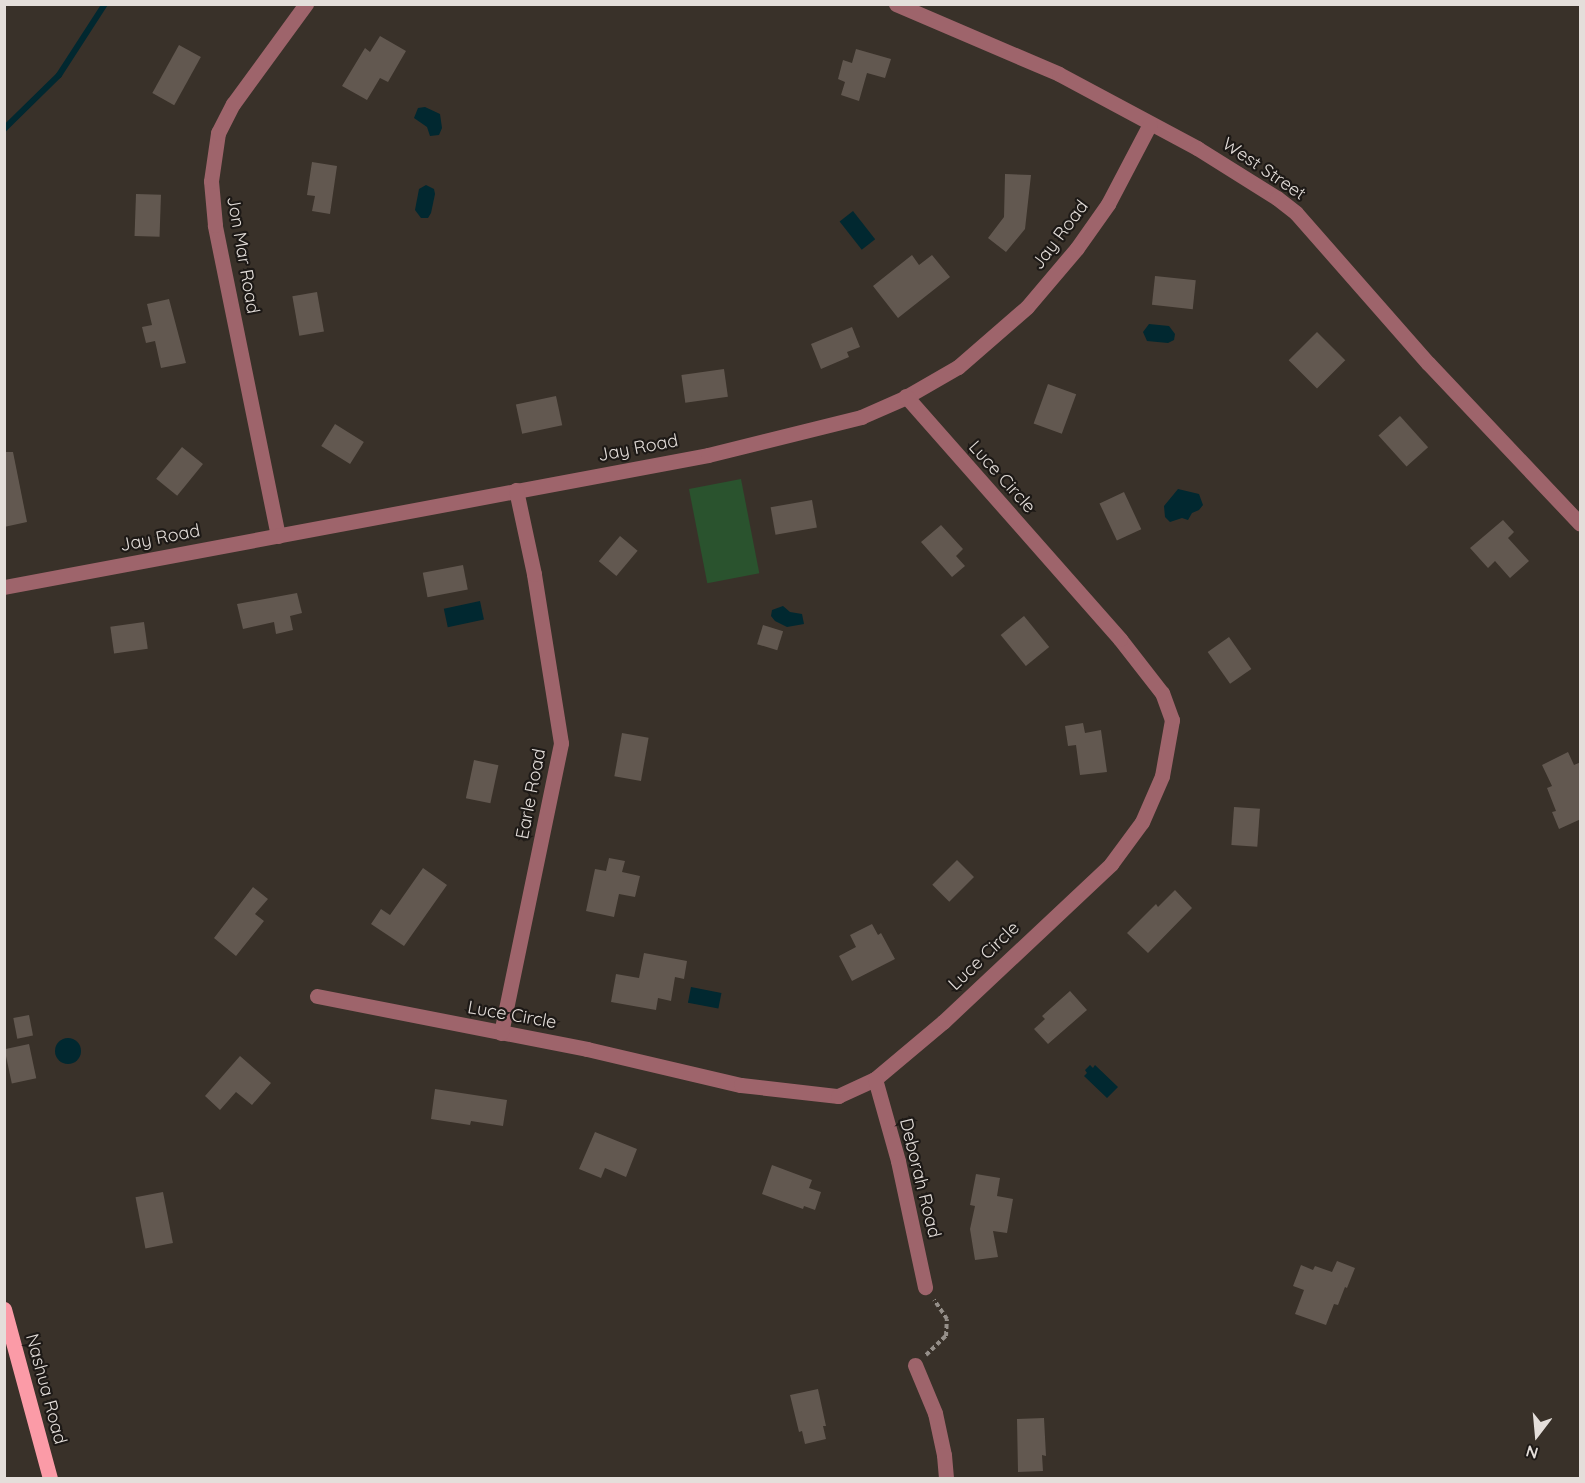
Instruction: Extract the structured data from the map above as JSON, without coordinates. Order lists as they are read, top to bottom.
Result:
{
  "streets": {
    "main road": ["Nashua Road"],
    "street": [
      "West Street",
      "Jay Road",
      "Jon Mar Road",
      "Luce Circle",
      "Earle Road",
      "Deborah Road"
    ]
  },
  "crossings": [
    ["West Street", "Jay Road"],
    ["Jay Road", "Jon Mar Road"],
    ["Jay Road", "Luce Circle"],
    ["Jay Road", "Earle Road"],
    ["Luce Circle", "Earle Road"],
    ["Luce Circle", "Deborah Road"]
  ],
  "north": "bottom"
}
